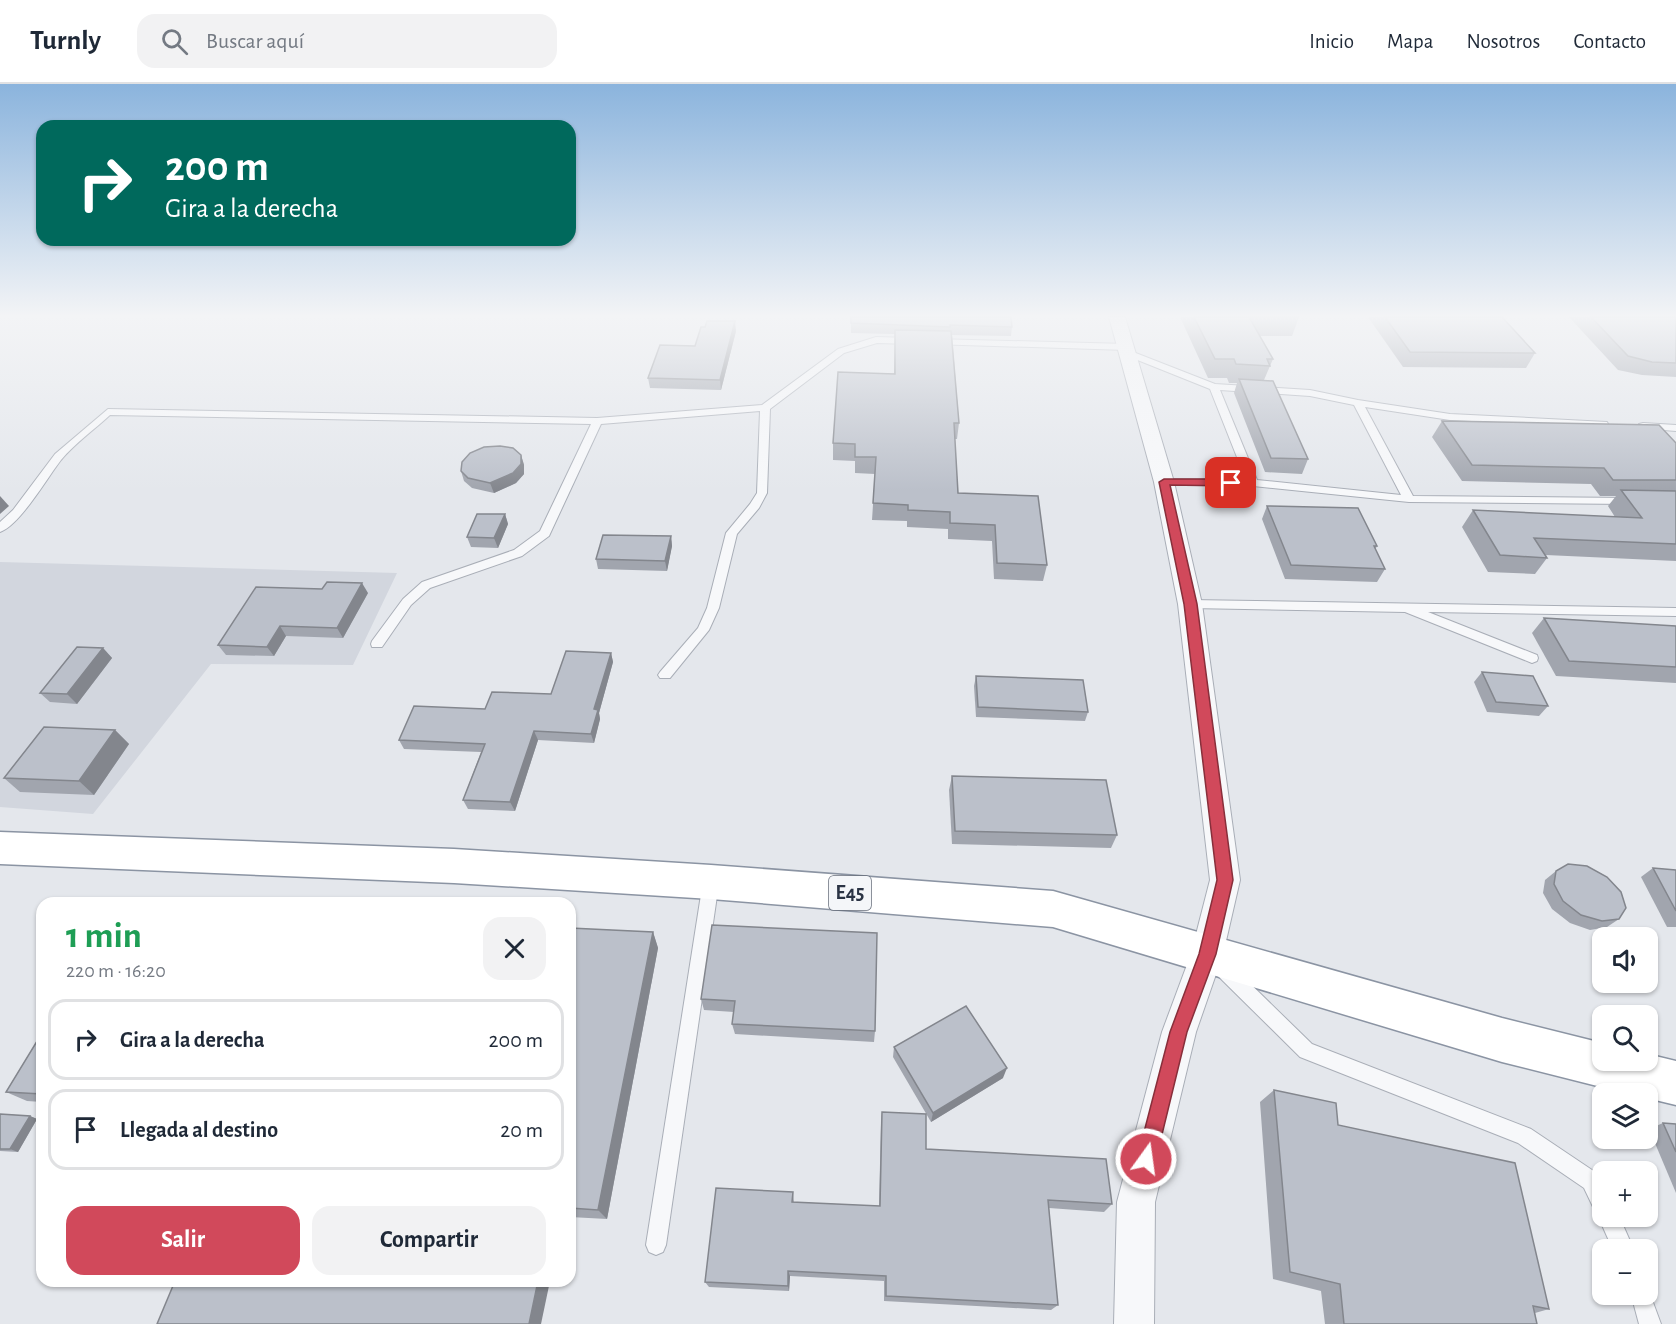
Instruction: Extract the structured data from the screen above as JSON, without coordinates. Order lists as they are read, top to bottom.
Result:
{
  "streets": {
    "highway": ["E45"]
  },
  "page": {
    "header": "Turnly",
    "search": "Buscar aquí",
    "nav": [
      "Inicio",
      "Mapa",
      "Nosotros",
      "Contacto"
    ],
    "turn": ["200 m", "Gira a la derecha"],
    "heading": ["1 min", "220 m · 16:20"],
    "map_buttons": ["+", "−"],
    "list": [
      {
        "name": "Gira a la derecha",
        "value": "200 m"
      },
      {
        "name": "Llegada al destino",
        "value": "20 m"
      }
    ],
    "buttons": ["Salir", "Compartir"]
  }
}
